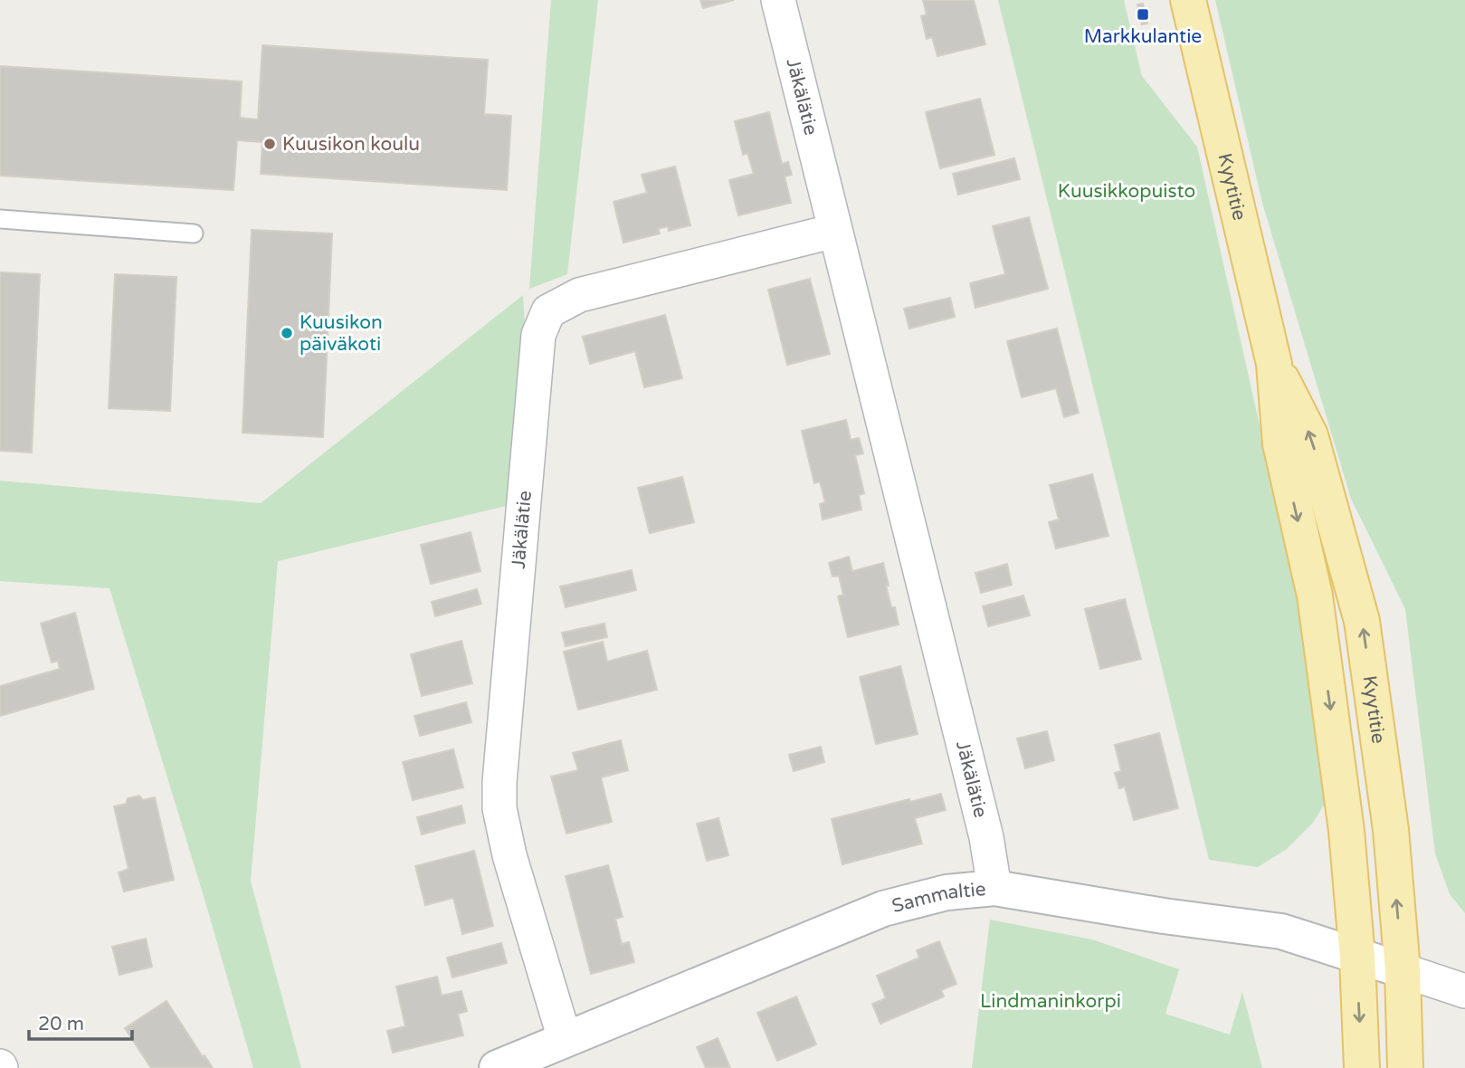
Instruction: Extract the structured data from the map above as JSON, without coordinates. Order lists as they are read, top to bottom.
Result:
{
  "streets": {
    "main road": ["Kyytitie"],
    "street": ["Jäkälätie", "Sammaltie"]
  },
  "crossings": [
    ["Jäkälätie", "Sammaltie"],
    ["Kyytitie", "Sammaltie"]
  ],
  "parks": ["Kuusikkopuisto", "Lindmaninkorpi"],
  "places": {
    "transit": ["Markkulantie"],
    "other": ["Kuusikon koulu", "Kuusikon päiväkoti"]
  },
  "scale_bar": "20 m"
}
